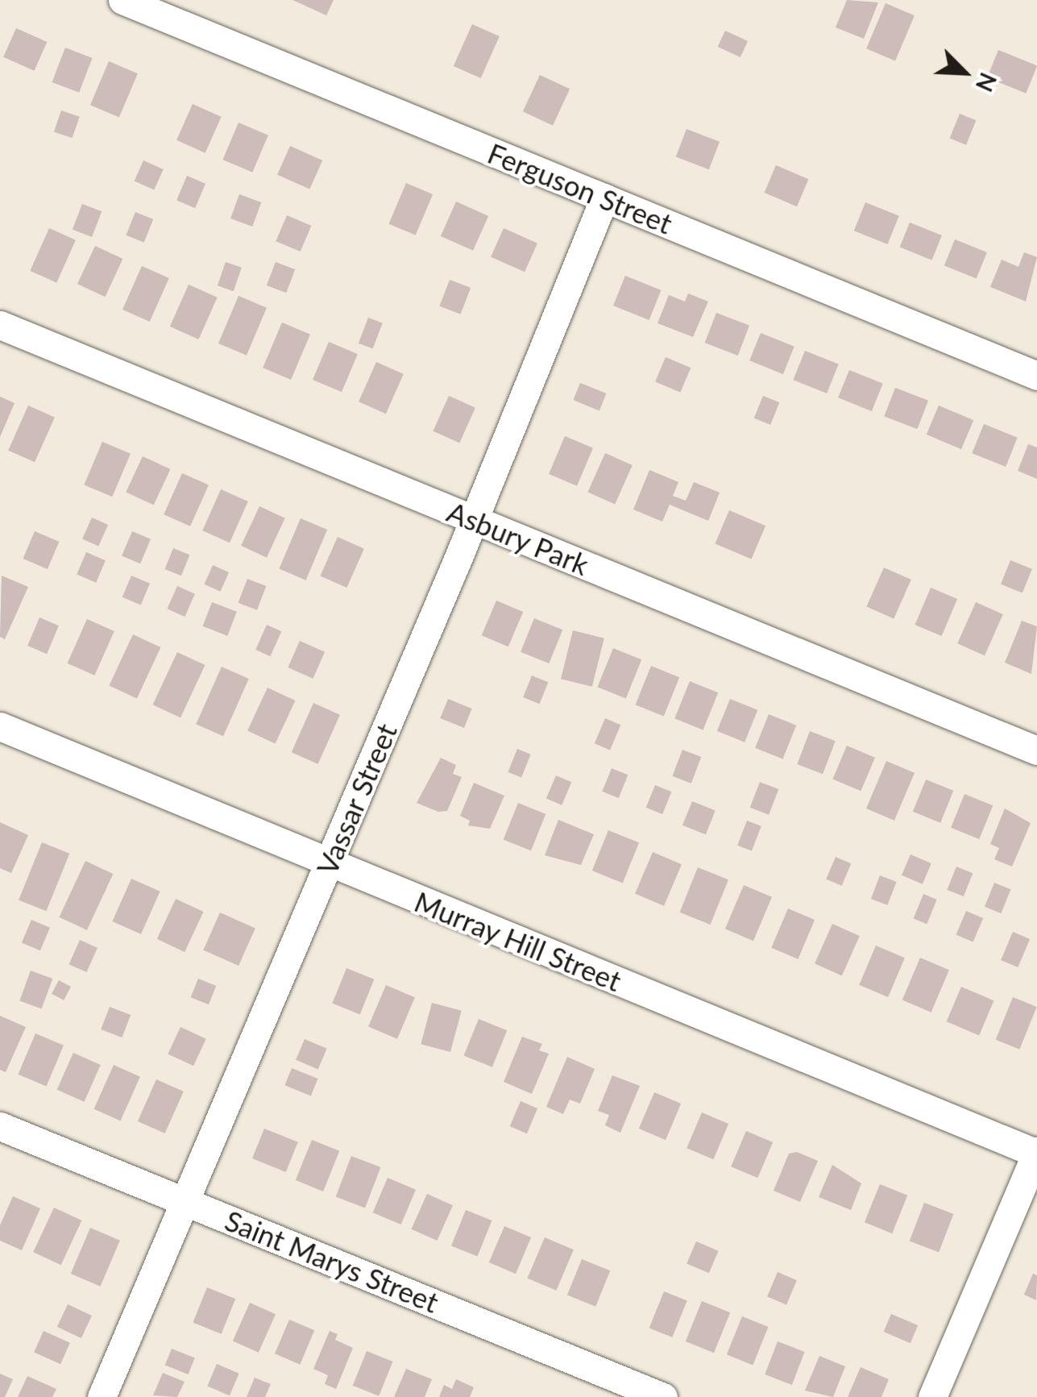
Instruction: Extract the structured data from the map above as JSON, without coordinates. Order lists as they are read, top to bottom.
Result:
{
  "streets": {
    "street": [
      "Ferguson Street",
      "Asbury Park",
      "Vassar Street",
      "Murray Hill Street",
      "Saint Marys Street"
    ]
  },
  "crossings": [
    ["Ferguson Street", "Vassar Street"],
    ["Asbury Park", "Vassar Street"],
    ["Vassar Street", "Murray Hill Street"],
    ["Vassar Street", "Saint Marys Street"]
  ],
  "north": "bottom right"
}
